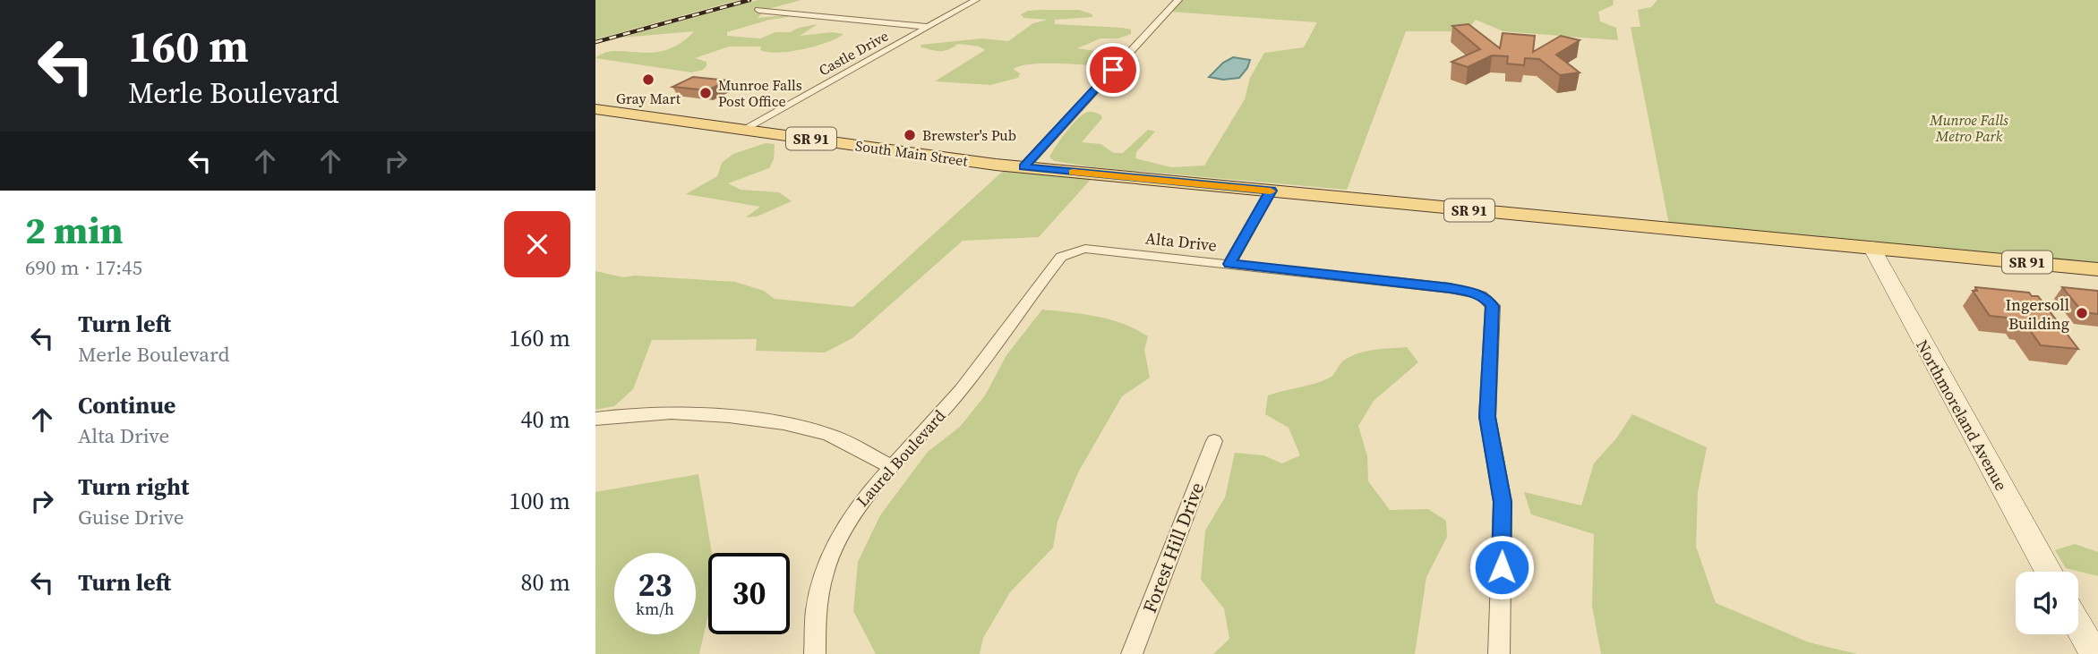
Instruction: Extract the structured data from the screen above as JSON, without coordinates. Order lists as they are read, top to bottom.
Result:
{
  "streets": {
    "main road": ["SR 91", "South Main Street"],
    "street": [
      "Castle Drive",
      "Alta Drive",
      "Northmoreland Avenue",
      "Laurel Boulevard",
      "Forest Hill Drive"
    ]
  },
  "crossings": [
    ["Castle Drive", "South Main Street"],
    ["SR 91", "South Main Street"],
    ["SR 91", "Northmoreland Avenue"],
    ["Alta Drive", "Laurel Boulevard"]
  ],
  "parks": ["Munroe Falls Metro Park"],
  "places": [
    "Gray Mart",
    "Munroe Falls Post Office",
    "Brewster's Pub",
    "Ingersoll Building"
  ],
  "page": {
    "turn": ["160 m", "Merle Boulevard"],
    "heading": ["2 min", "690 m · 17:45"],
    "list": [
      {
        "name": "Turn left",
        "note": "Merle Boulevard",
        "value": "160 m"
      },
      {
        "name": "Continue",
        "note": "Alta Drive",
        "value": "40 m"
      },
      {
        "name": "Turn right",
        "note": "Guise Drive",
        "value": "100 m"
      },
      {
        "name": "Turn left",
        "value": "80 m"
      }
    ],
    "speed": "23 km/h",
    "limit": "30"
  }
}
